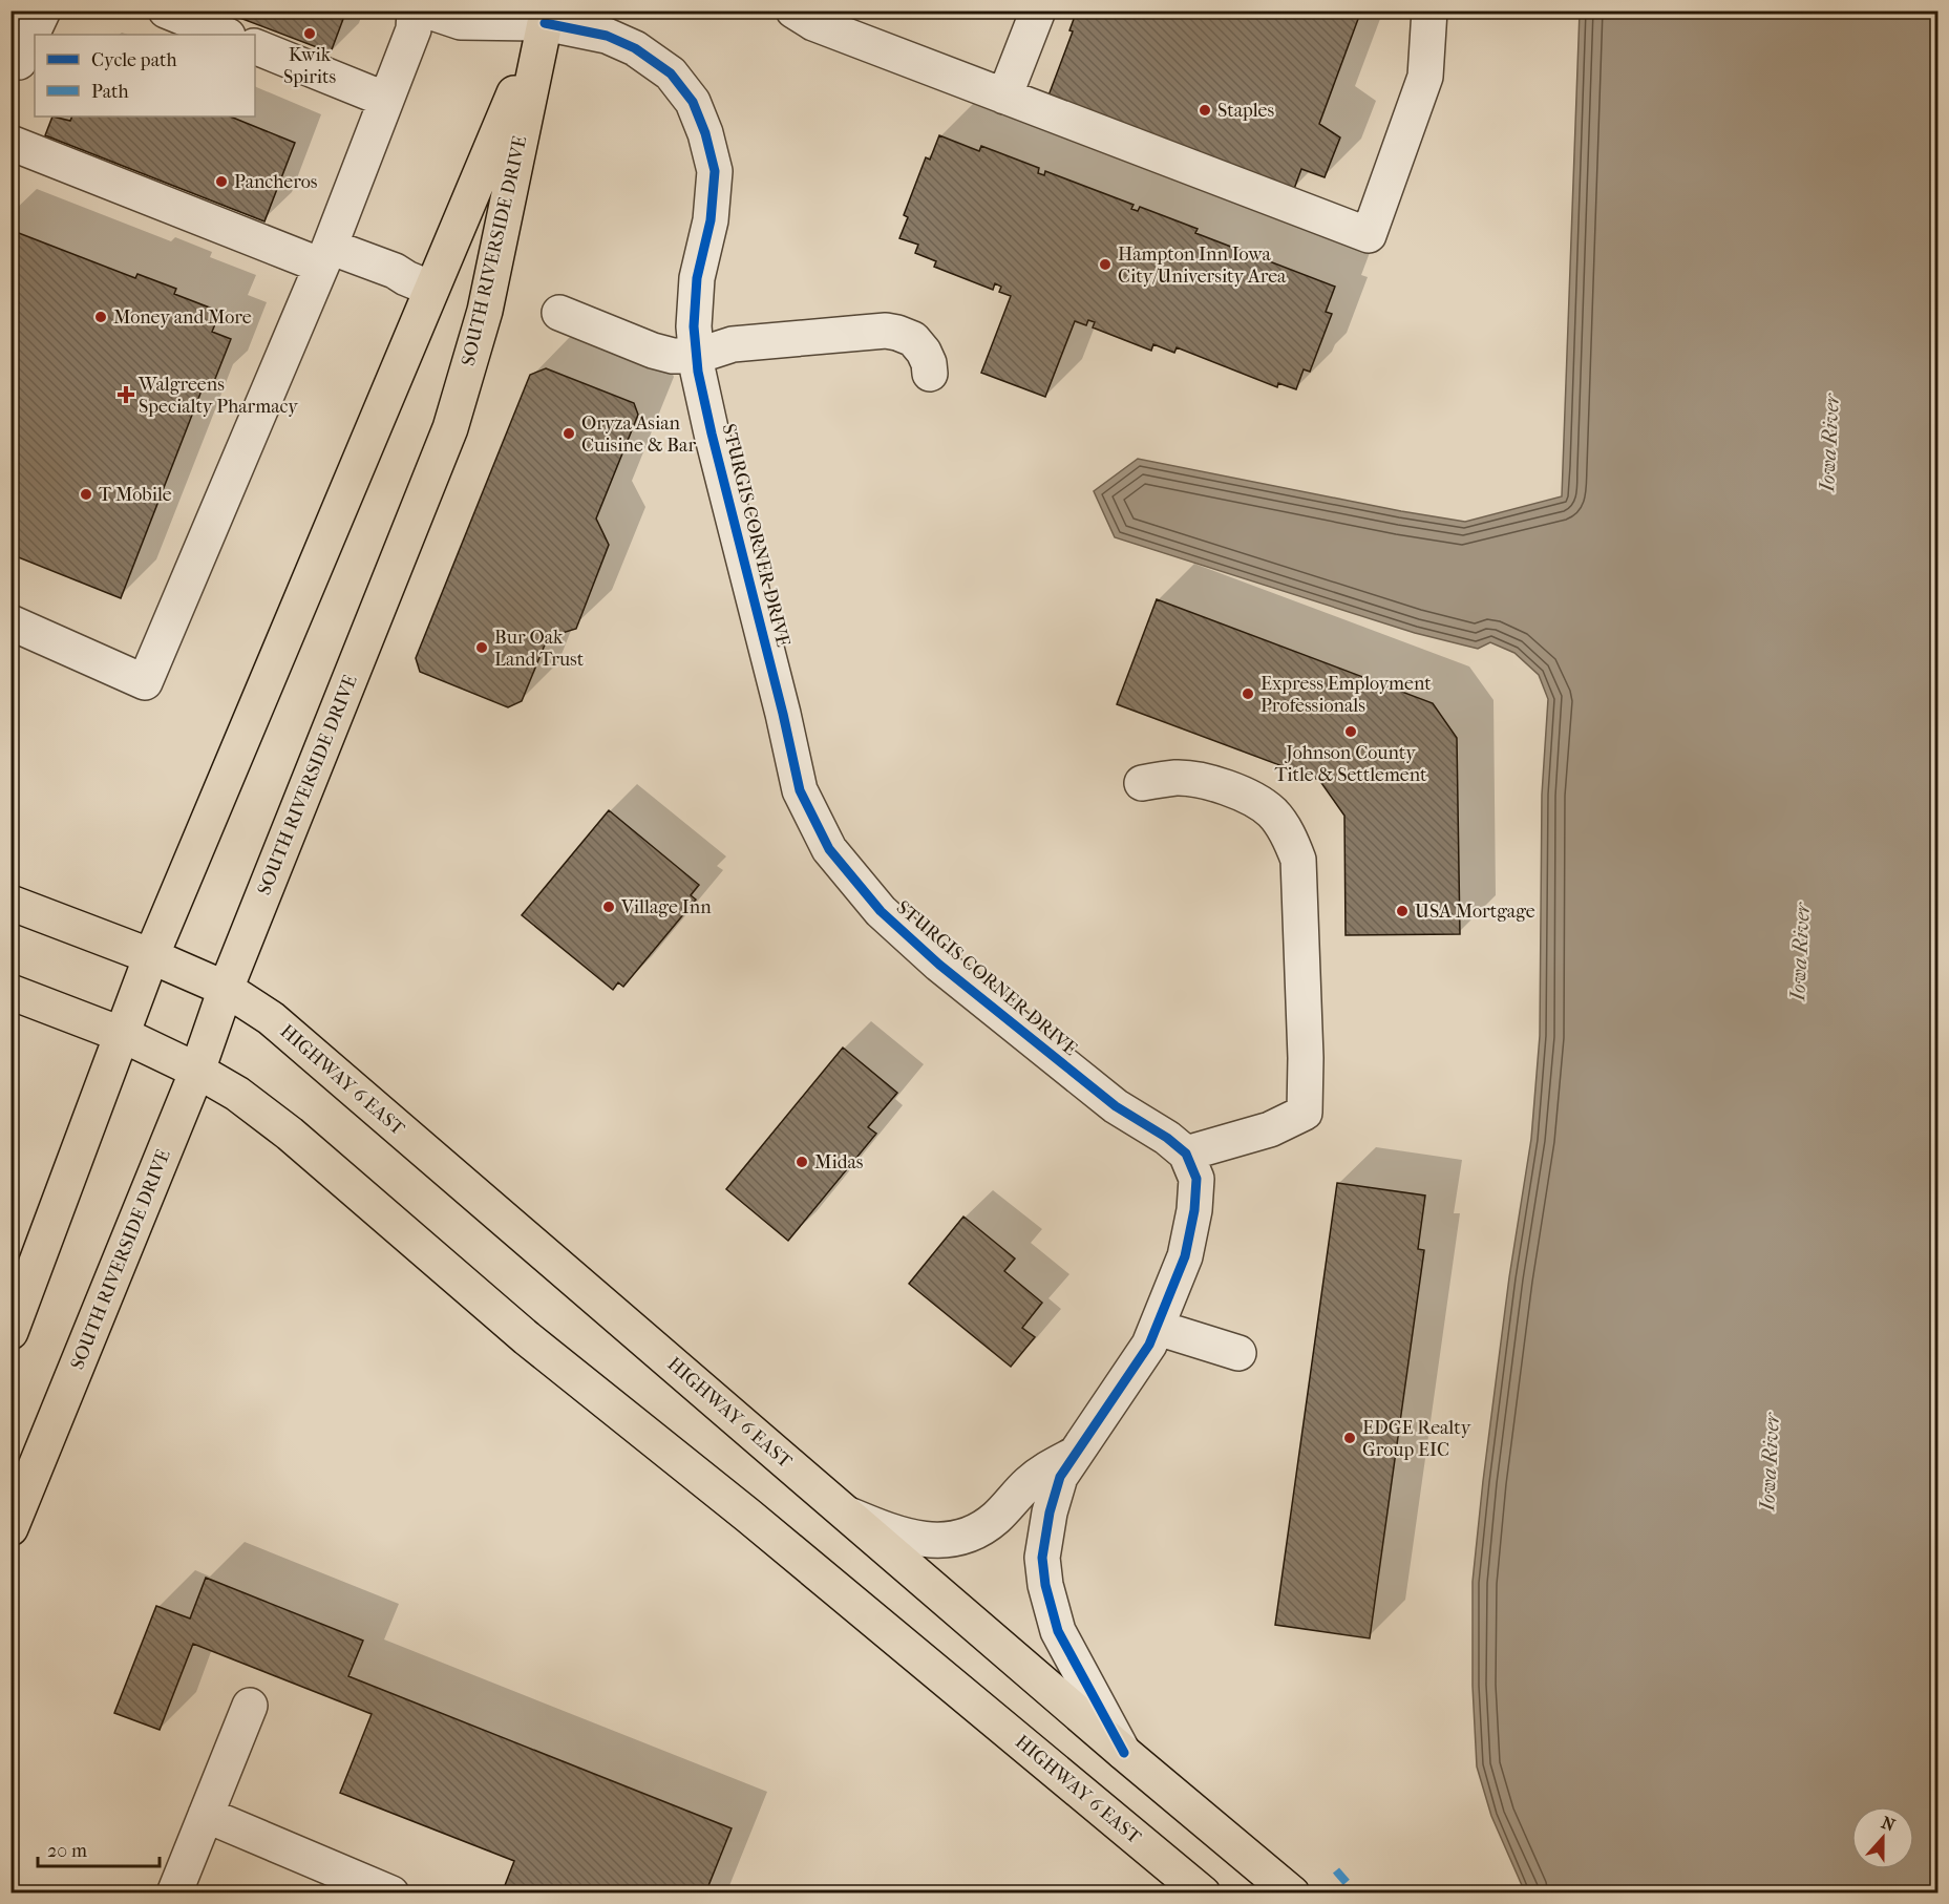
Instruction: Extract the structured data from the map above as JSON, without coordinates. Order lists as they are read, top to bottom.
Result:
{
  "streets": {
    "main road": ["SOUTH RIVERSIDE DRIVE", "HIGHWAY 6 EAST"],
    "street": ["STURGIS CORNER DRIVE"]
  },
  "crossings": [
    ["SOUTH RIVERSIDE DRIVE", "STURGIS CORNER DRIVE"],
    ["SOUTH RIVERSIDE DRIVE", "HIGHWAY 6 EAST"]
  ],
  "water": ["Iowa River"],
  "places": {
    "other": [
      "Kwik Spirits",
      "Staples",
      "Pancheros",
      "Hampton Inn Iowa City/University Area",
      "Money and More",
      "Oryza Asian Cuisine & Bar",
      "T Mobile",
      "Bur Oak Land Trust",
      "Express Employment Professionals",
      "Johnson County Title & Settlement",
      "Village Inn",
      "USA Mortgage",
      "Midas",
      "EDGE Realty Group EIC"
    ],
    "health": ["Walgreens Specialty Pharmacy"]
  },
  "legend": ["Cycle path", "Path"],
  "scale_bar": "20 m",
  "north": "top"
}
